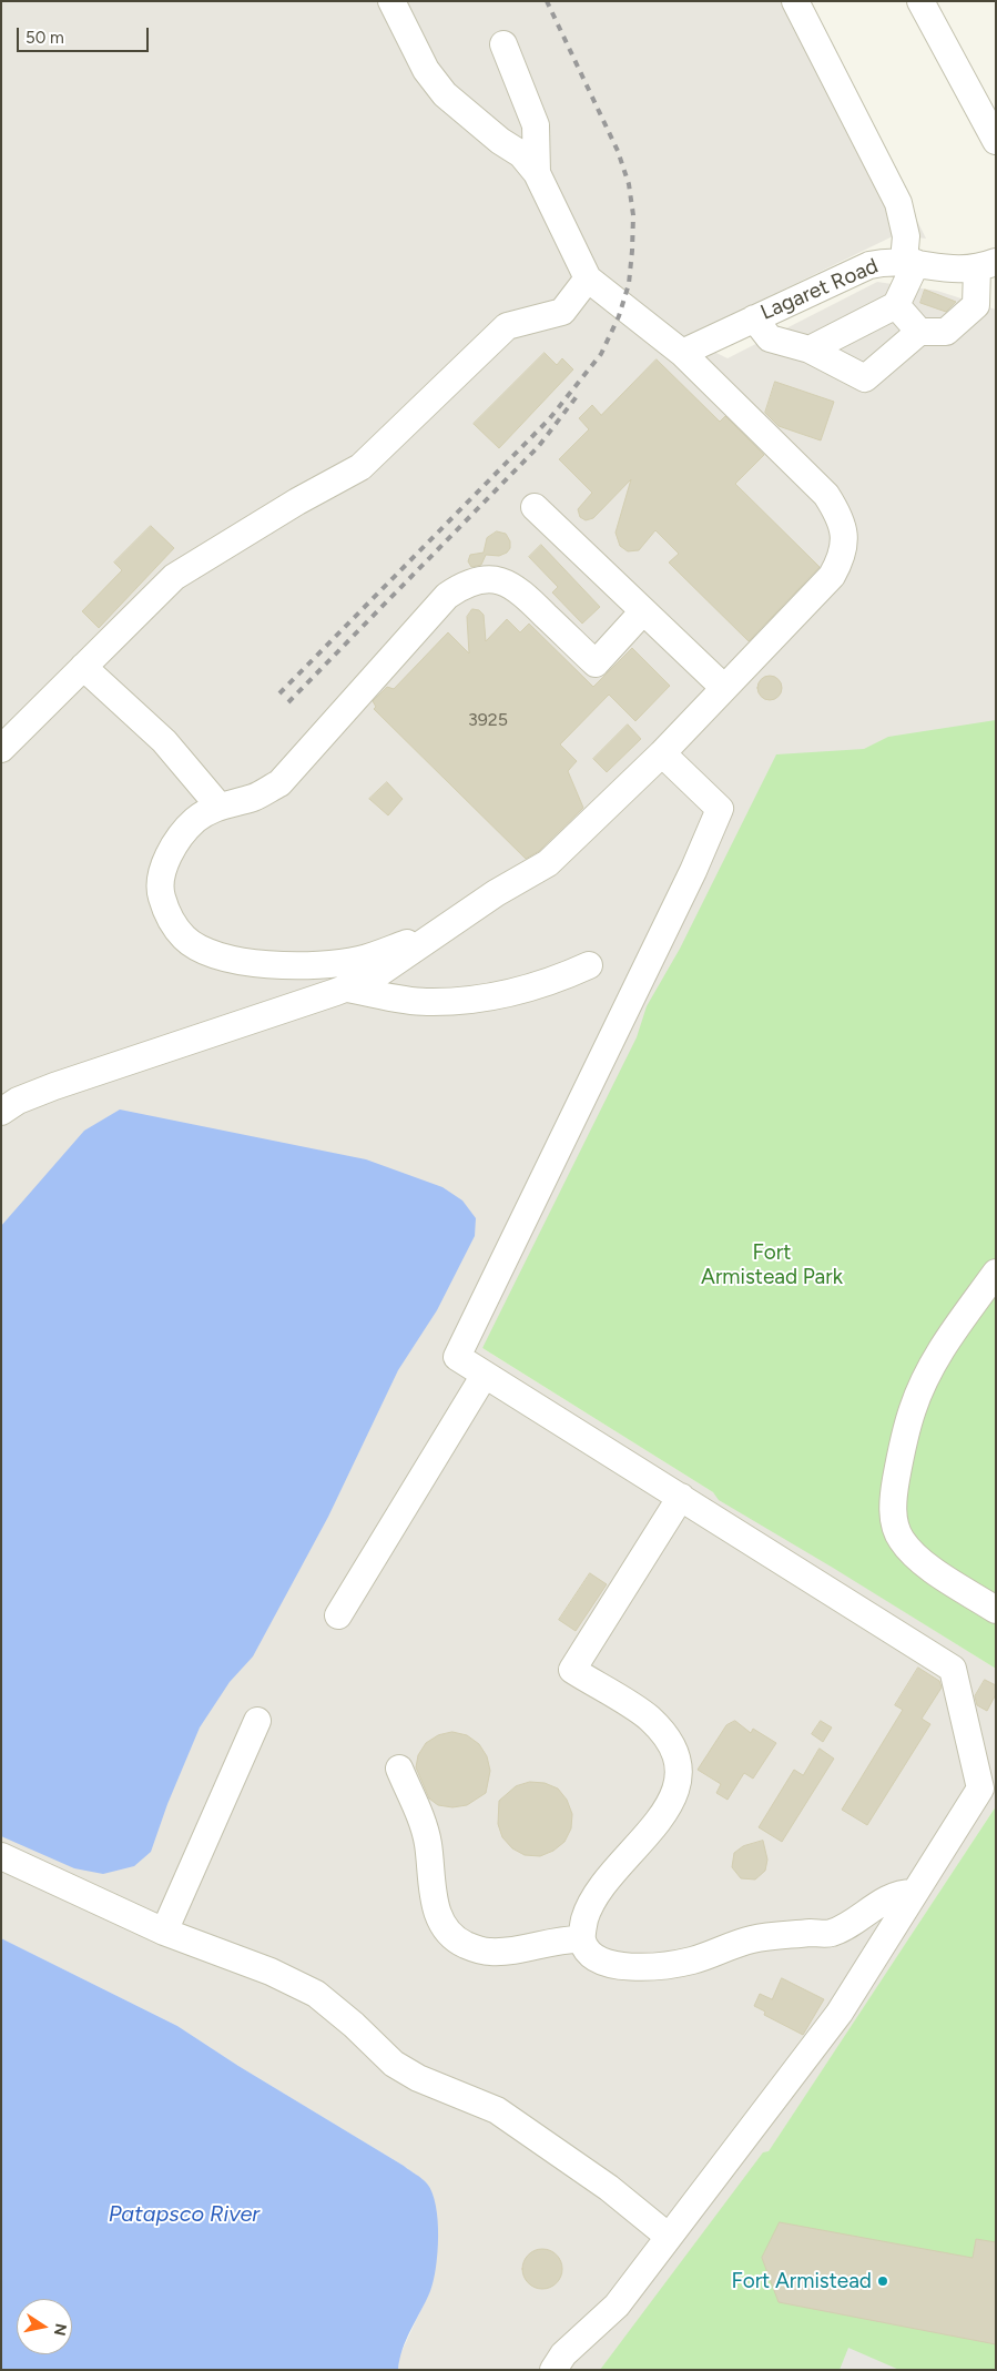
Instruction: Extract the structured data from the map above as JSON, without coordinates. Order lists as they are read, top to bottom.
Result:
{
  "streets": {
    "street": ["Lagaret Road"]
  },
  "water": ["Patapsco River"],
  "parks": ["Fort Armistead Park"],
  "places": ["Fort Armistead"],
  "house_numbers": ["3925"],
  "scale_bar": "50 m",
  "north": "right"
}
